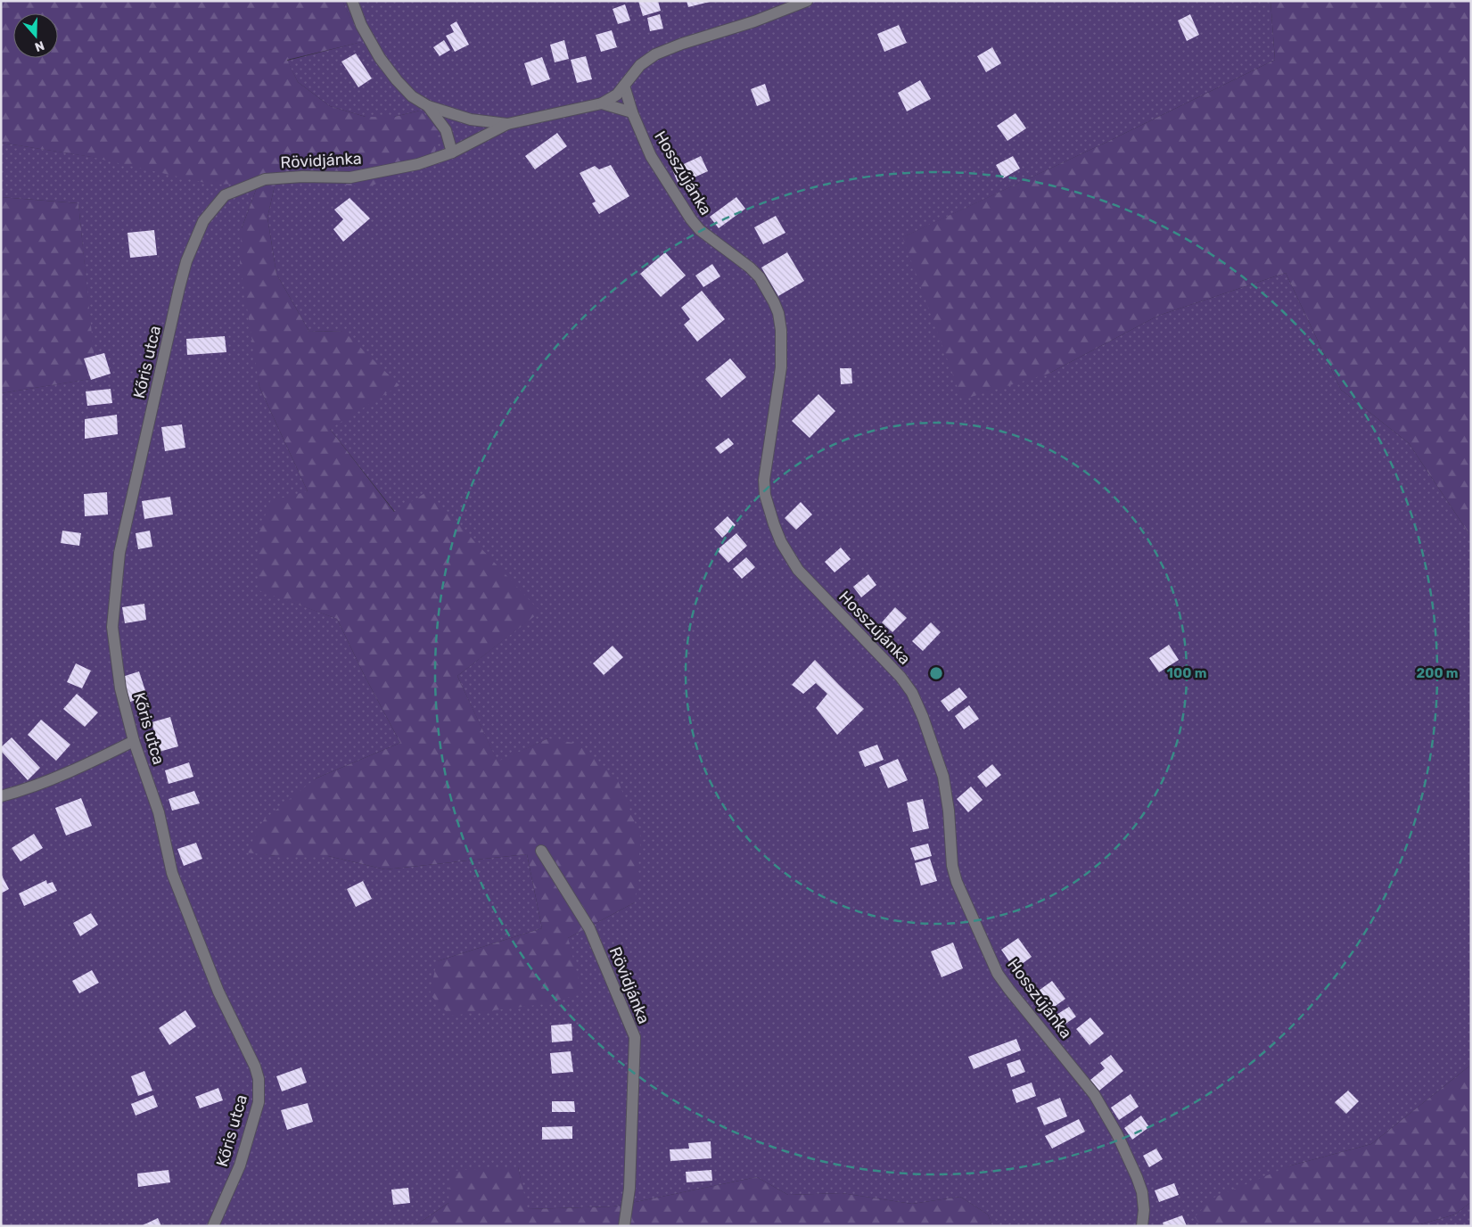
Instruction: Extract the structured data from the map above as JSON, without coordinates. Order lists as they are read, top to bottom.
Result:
{
  "streets": {
    "street": ["Rövidjánka", "Hosszújánka", "Kőris utca"]
  },
  "crossings": [
    ["Rövidjánka", "Kőris utca"]
  ],
  "north": "bottom",
  "rings": ["100 m", "200 m"]
}
